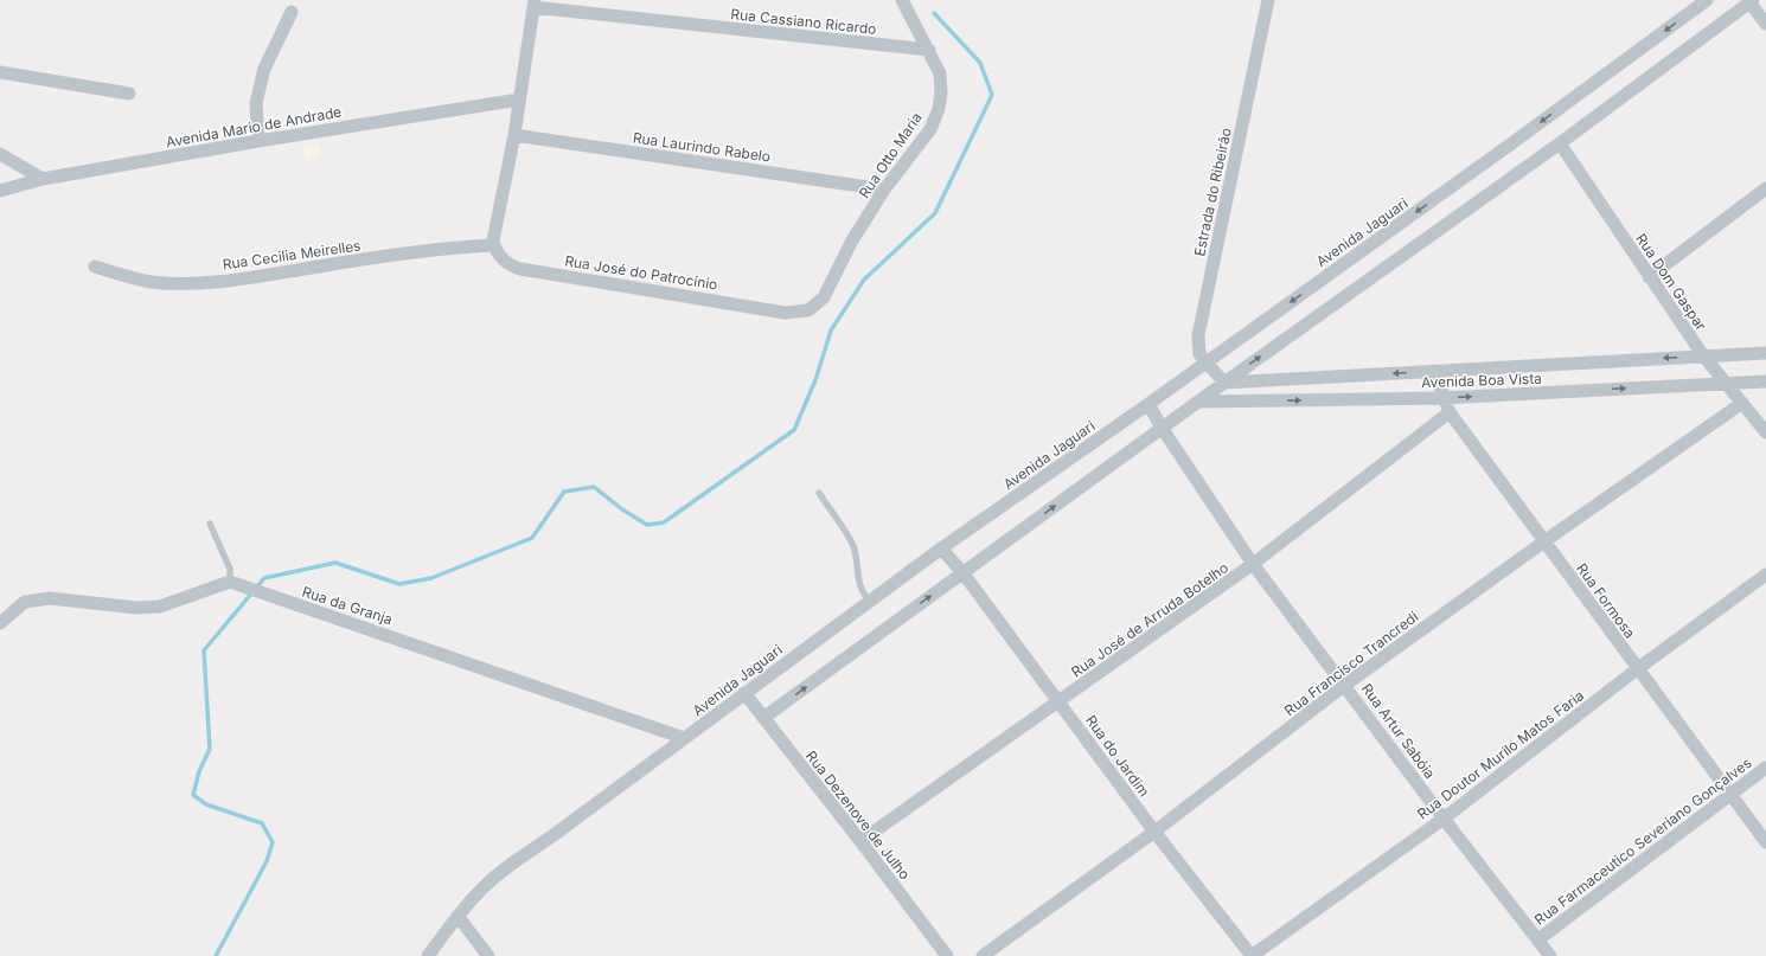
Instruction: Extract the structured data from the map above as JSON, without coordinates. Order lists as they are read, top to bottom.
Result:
{
  "streets": {
    "street": [
      "Rua Cassiano Ricardo",
      "Avenida Mario de Andrade",
      "Rua Laurindo Rabelo",
      "Rua Otto Maria",
      "Estrada do Ribeirão",
      "Avenida Jaguari",
      "Rua Cecilia Meirelles",
      "Rua José do Patrocínio",
      "Rua Dom Gaspar",
      "Avenida Boa Vista",
      "Rua Formosa",
      "Rua da Granja",
      "Rua José de Arruda Botelho",
      "Rua Francisco Trancredi",
      "Rua Artur Sabóia",
      "Rua Doutor Murilo Matos Faria",
      "Rua do Jardim",
      "Rua Dezenove de Julho",
      "Rua Farmaceutico Severiano Gonçalves"
    ]
  },
  "crossings": [
    ["Rua Cassiano Ricardo", "Rua Otto Maria"],
    ["Rua Laurindo Rabelo", "Rua Otto Maria"],
    ["Rua Otto Maria", "Rua José do Patrocínio"],
    ["Estrada do Ribeirão", "Avenida Jaguari"],
    ["Estrada do Ribeirão", "Avenida Boa Vista"],
    ["Avenida Jaguari", "Rua da Granja"],
    ["Avenida Jaguari", "Rua Artur Sabóia"],
    ["Avenida Jaguari", "Rua do Jardim"],
    ["Avenida Jaguari", "Rua Dezenove de Julho"],
    ["Rua Cecilia Meirelles", "Rua José do Patrocínio"],
    ["Rua Dom Gaspar", "Avenida Boa Vista"],
    ["Rua Dom Gaspar", "Rua Francisco Trancredi"],
    ["Avenida Boa Vista", "Rua Formosa"],
    ["Rua Formosa", "Rua José de Arruda Botelho"],
    ["Rua Formosa", "Rua Francisco Trancredi"],
    ["Rua Formosa", "Rua Doutor Murilo Matos Faria"],
    ["Rua Formosa", "Rua Farmaceutico Severiano Gonçalves"],
    ["Rua José de Arruda Botelho", "Rua Artur Sabóia"],
    ["Rua José de Arruda Botelho", "Rua do Jardim"],
    ["Rua José de Arruda Botelho", "Rua Dezenove de Julho"],
    ["Rua Francisco Trancredi", "Rua Artur Sabóia"],
    ["Rua Francisco Trancredi", "Rua do Jardim"],
    ["Rua Artur Sabóia", "Rua Doutor Murilo Matos Faria"],
    ["Rua Artur Sabóia", "Rua Farmaceutico Severiano Gonçalves"],
    ["Rua Doutor Murilo Matos Faria", "Rua do Jardim"]
  ]
}
